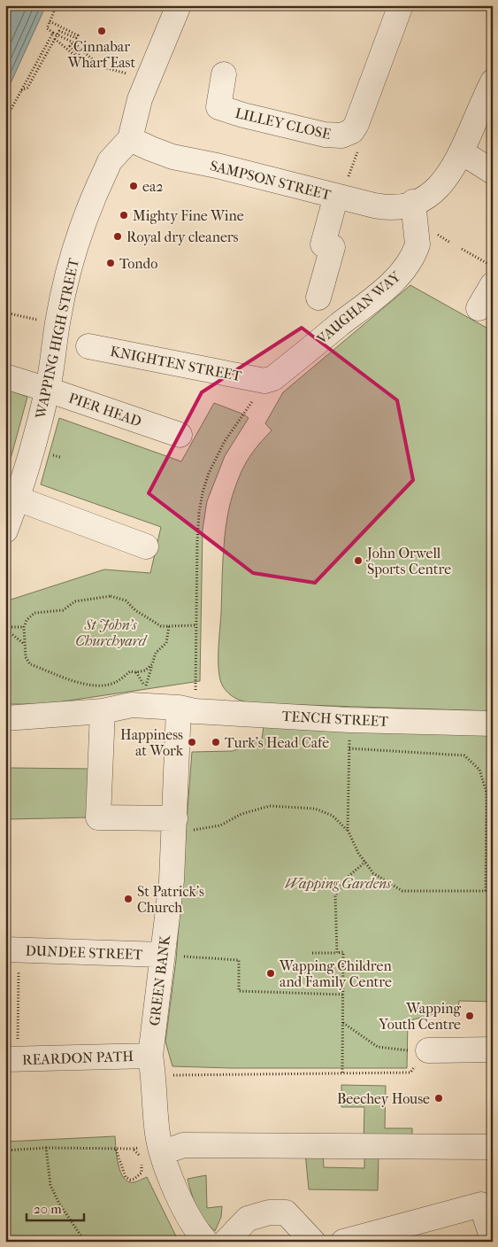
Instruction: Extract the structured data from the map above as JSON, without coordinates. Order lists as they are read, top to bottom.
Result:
{
  "streets": {
    "street": [
      "LILLEY CLOSE",
      "SAMPSON STREET",
      "VAUGHAN WAY",
      "WAPPING HIGH STREET",
      "KNIGHTEN STREET",
      "PIER HEAD",
      "TENCH STREET",
      "DUNDEE STREET",
      "GREEN BANK",
      "REARDON PATH"
    ]
  },
  "crossings": [
    ["SAMPSON STREET", "VAUGHAN WAY"],
    ["SAMPSON STREET", "WAPPING HIGH STREET"],
    ["VAUGHAN WAY", "KNIGHTEN STREET"],
    ["WAPPING HIGH STREET", "KNIGHTEN STREET"],
    ["WAPPING HIGH STREET", "PIER HEAD"],
    ["TENCH STREET", "GREEN BANK"],
    ["DUNDEE STREET", "GREEN BANK"],
    ["GREEN BANK", "REARDON PATH"]
  ],
  "parks": ["St John's Churchyard", "Wapping Gardens"],
  "places": [
    "Cinnabar Wharf East",
    "ea2",
    "Mighty Fine Wine",
    "Royal dry cleaners",
    "Tondo",
    "John Orwell Sports Centre",
    "Happiness at Work",
    "Turk's Head Cafe",
    "St Patrick's Church",
    "Wapping Children and Family Centre",
    "Wapping Youth Centre",
    "Beechey House"
  ],
  "scale_bar": "20 m"
}
